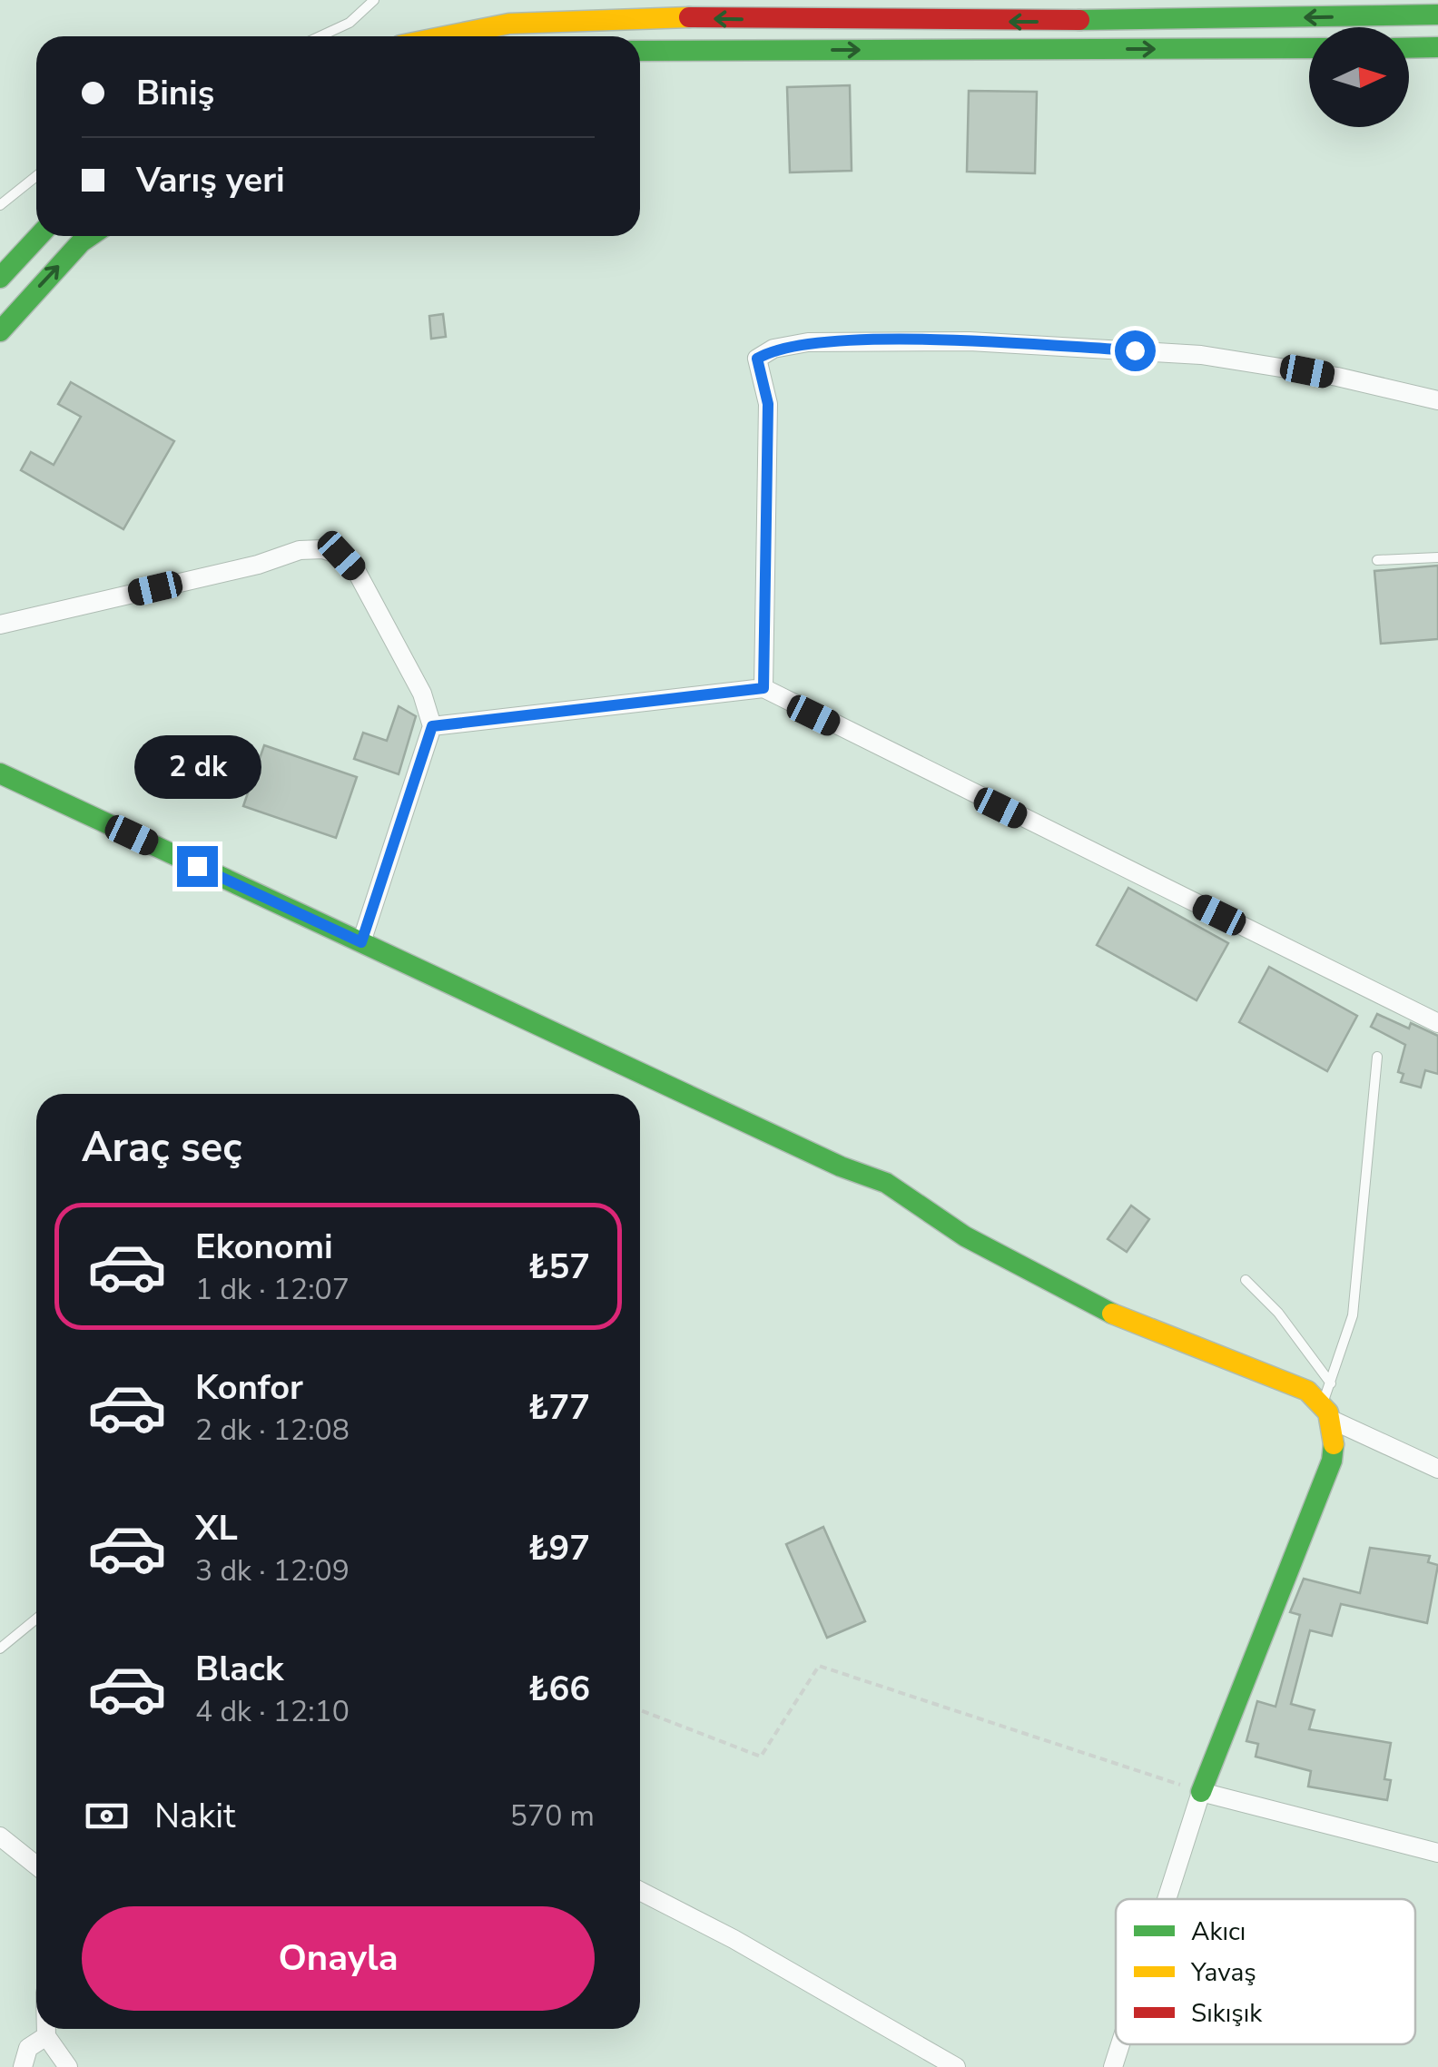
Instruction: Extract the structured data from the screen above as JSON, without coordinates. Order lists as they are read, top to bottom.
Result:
{
  "legend": ["Akıcı", "Yavaş", "Sıkışık"],
  "north": "right",
  "page": {
    "banner": ["Biniş", "Varış yeri"],
    "bubble": "2 dk",
    "heading": "Araç seç",
    "list": [
      {
        "name": "Ekonomi",
        "note": "1 dk · 12:07",
        "value": "₺57"
      },
      {
        "name": "Konfor",
        "note": "2 dk · 12:08",
        "value": "₺77"
      },
      {
        "name": "XL",
        "note": "3 dk · 12:09",
        "value": "₺97"
      },
      {
        "name": "Black",
        "note": "4 dk · 12:10",
        "value": "₺66"
      }
    ],
    "pay": ["Nakit", "570 m"],
    "buttons": "Onayla"
  }
}
